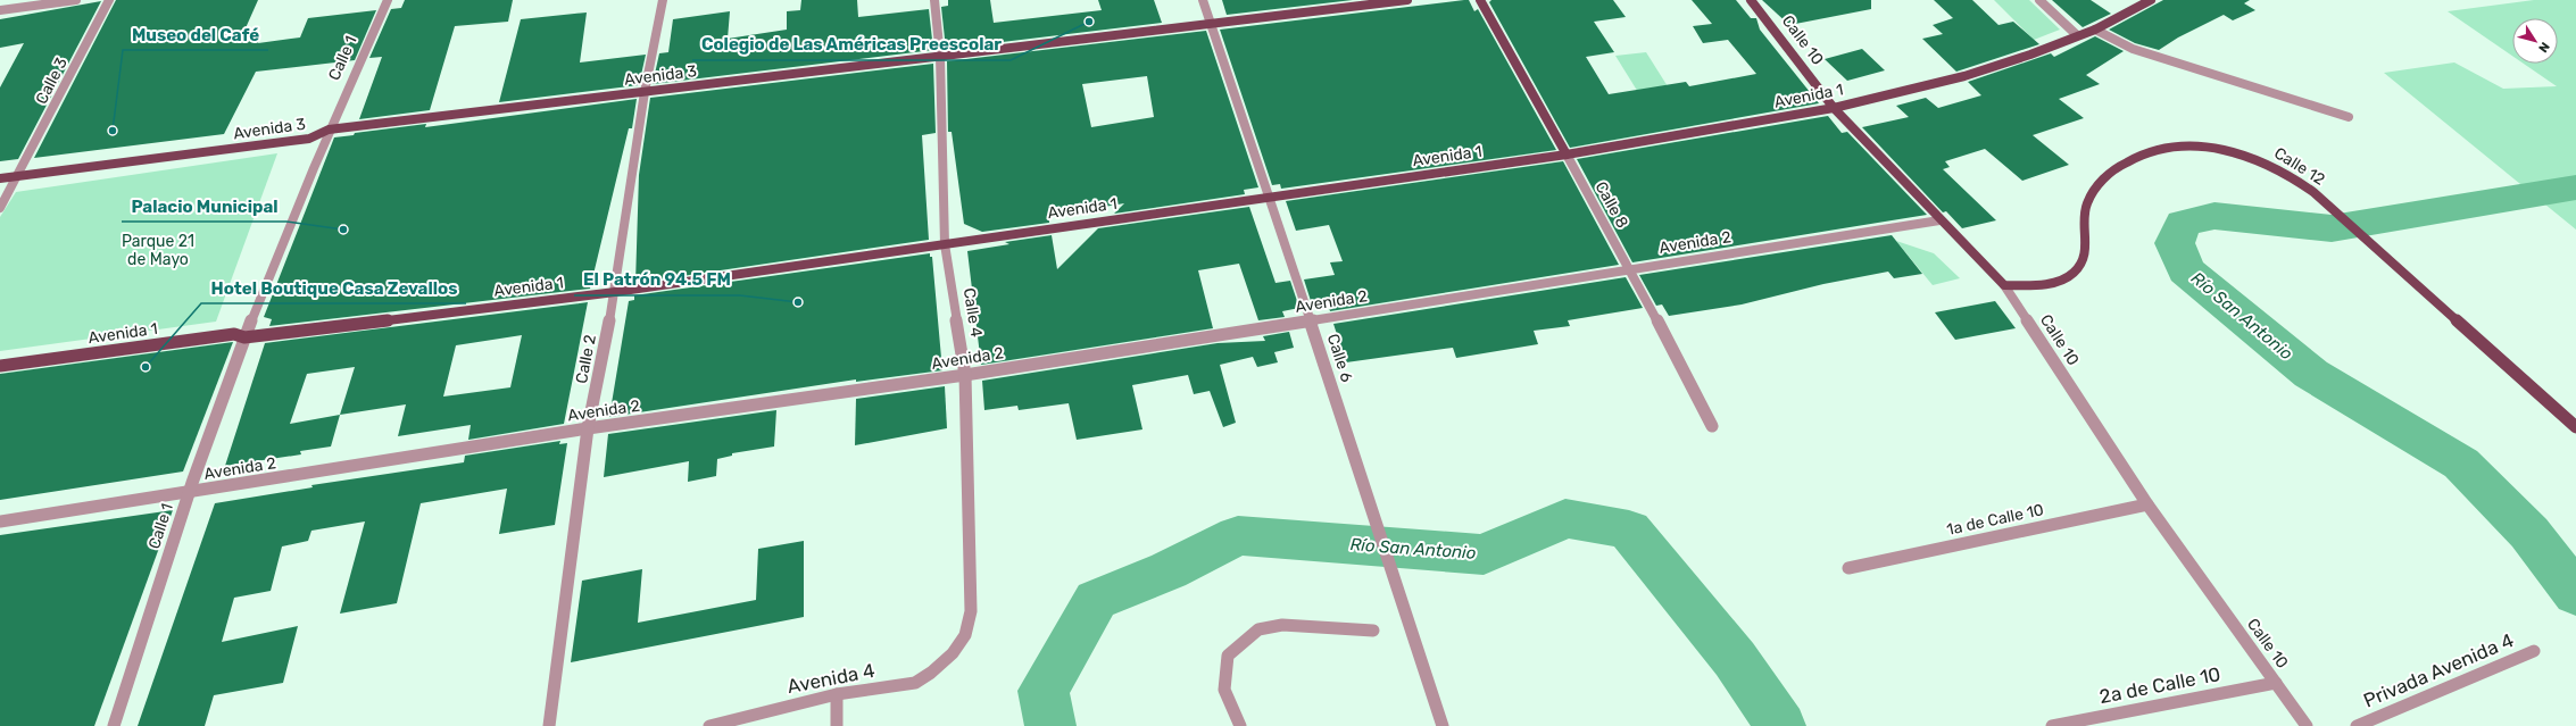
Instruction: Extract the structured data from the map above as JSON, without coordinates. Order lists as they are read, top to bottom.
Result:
{
  "streets": {
    "main road": [
      "Calle 10",
      "Avenida 3",
      "Avenida 1",
      "Calle 12",
      "Calle 8"
    ],
    "street": [
      "Calle 1",
      "Calle 3",
      "Avenida 2",
      "Calle 4",
      "Calle 6",
      "Calle 2",
      "1a de Calle 10",
      "Privada Avenida 4",
      "Avenida 4",
      "2a de Calle 10"
    ]
  },
  "crossings": [
    ["Calle 10", "Avenida 1"],
    ["Calle 10", "Calle 12"],
    ["Calle 10", "Avenida 2"],
    ["Calle 10", "1a de Calle 10"],
    ["Calle 10", "2a de Calle 10"],
    ["Calle 1", "Avenida 3"],
    ["Calle 1", "Avenida 1"],
    ["Calle 1", "Avenida 2"],
    ["Avenida 3", "Calle 3"],
    ["Avenida 3", "Calle 4"],
    ["Avenida 3", "Calle 6"],
    ["Avenida 3", "Calle 2"],
    ["Avenida 1", "Calle 8"],
    ["Avenida 1", "Calle 4"],
    ["Avenida 1", "Calle 6"],
    ["Avenida 1", "Calle 2"],
    ["Calle 8", "Avenida 2"],
    ["Avenida 2", "Calle 4"],
    ["Avenida 2", "Calle 6"],
    ["Avenida 2", "Calle 2"],
    ["Calle 4", "Avenida 4"]
  ],
  "water": ["Río San Antonio"],
  "parks": ["Parque 21 de Mayo"],
  "places": [
    "Colegio de Las Américas Preescolar",
    "Museo del Café",
    "Palacio Municipal",
    "El Patrón 94.5 FM",
    "Hotel Boutique Casa Zevallos"
  ],
  "north": "bottom right"
}
